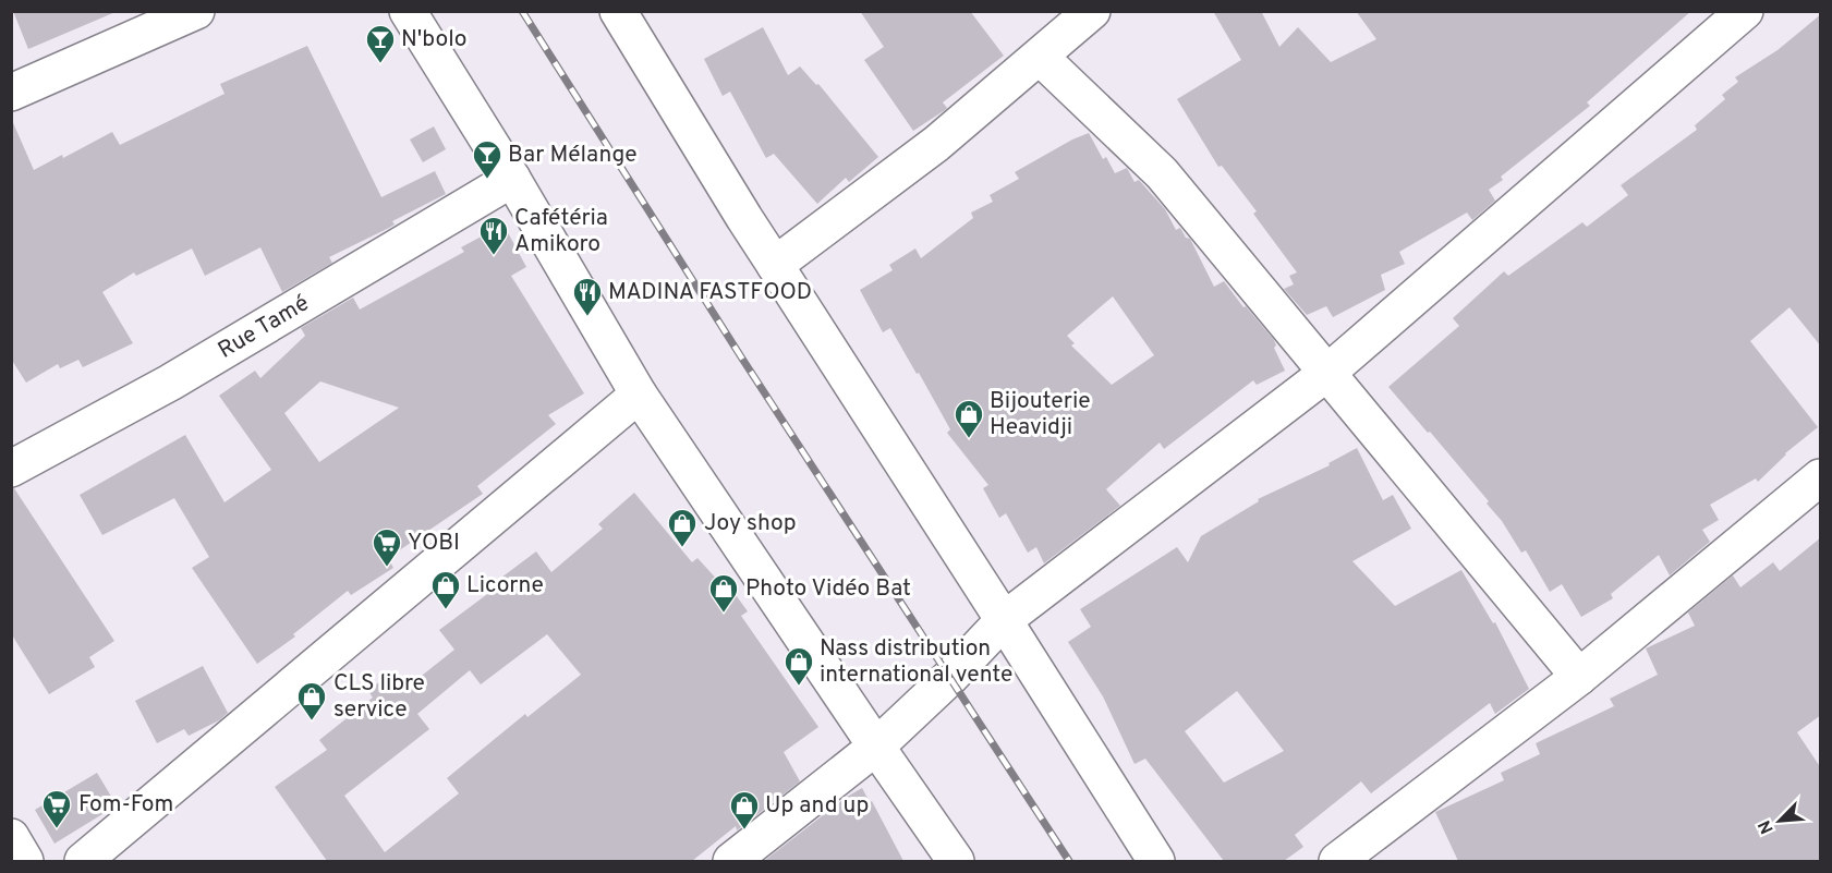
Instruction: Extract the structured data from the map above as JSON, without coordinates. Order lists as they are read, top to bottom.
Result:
{
  "streets": {
    "street": ["Rue Tamé"]
  },
  "places": {
    "bar": ["N'bolo", "Bar Mélange"],
    "restaurant": ["Cafétéria Amikoro", "MADINA FASTFOOD"],
    "shop": [
      "Bijouterie Heavidji",
      "Joy shop",
      "Licorne",
      "Photo Vidéo Bat",
      "Nass distribution international vente",
      "CLS libre service",
      "Up and up"
    ],
    "supermarket": ["YOBI", "Fom-Fom"]
  },
  "north": "bottom left"
}
